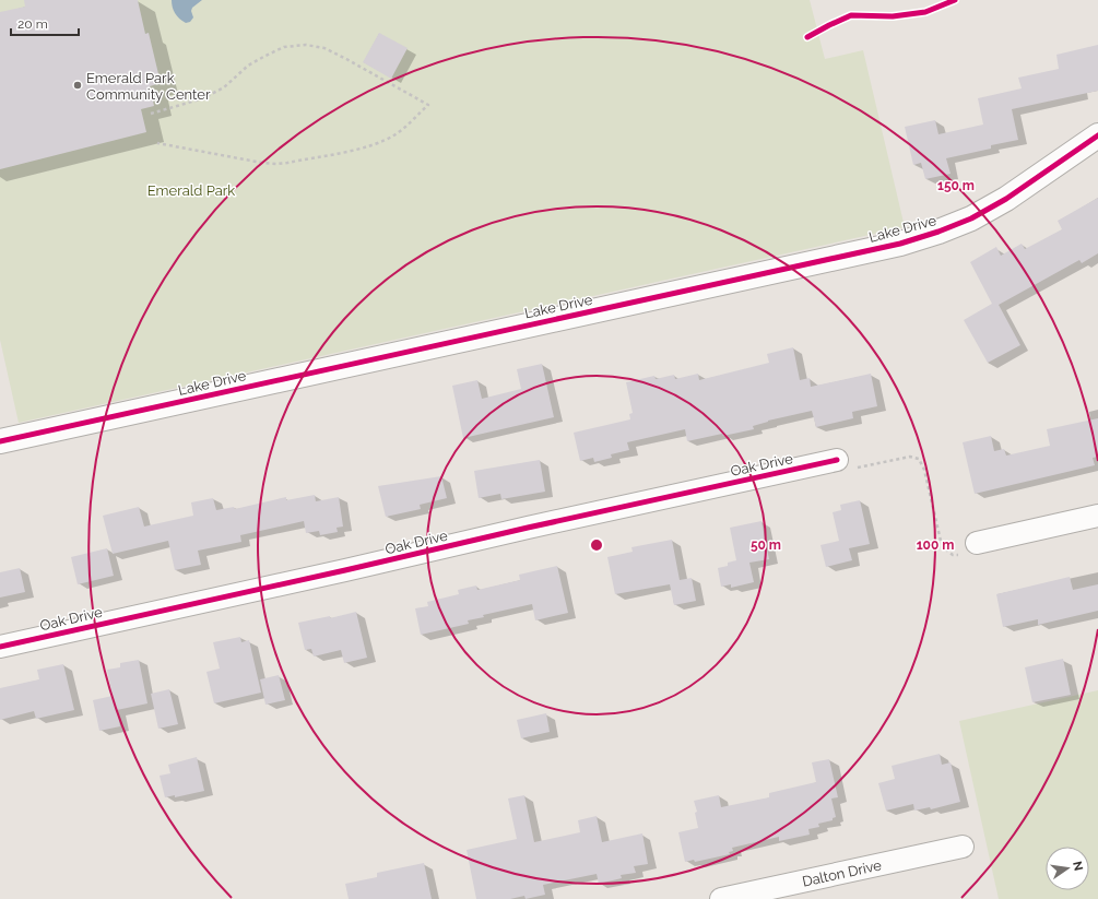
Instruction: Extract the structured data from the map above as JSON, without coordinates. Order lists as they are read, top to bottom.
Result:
{
  "streets": {
    "street": ["Lake Drive", "Oak Drive", "Dalton Drive"]
  },
  "parks": ["Emerald Park"],
  "places": ["Emerald Park Community Center"],
  "scale_bar": "20 m",
  "north": "right",
  "rings": ["150 m", "50 m", "100 m"]
}
